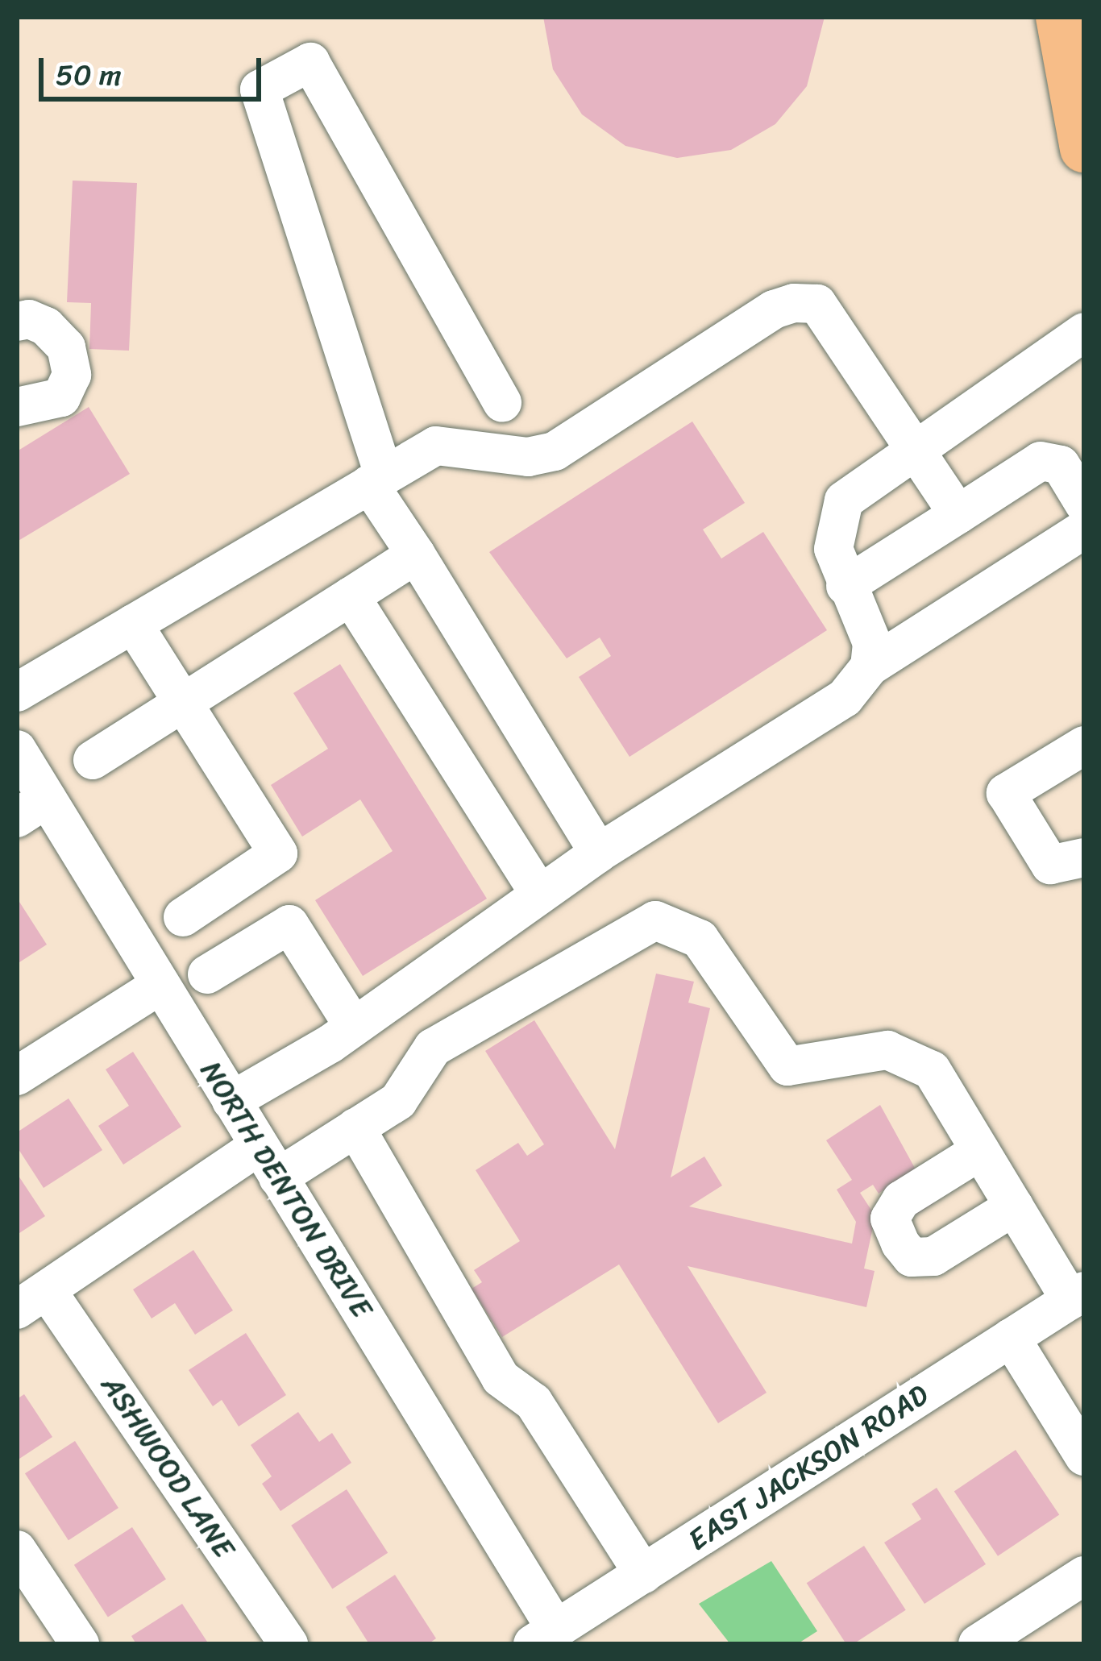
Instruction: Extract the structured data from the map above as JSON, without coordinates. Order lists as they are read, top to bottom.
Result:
{
  "streets": {
    "street": ["NORTH DENTON DRIVE", "ASHWOOD LANE", "EAST JACKSON ROAD"]
  },
  "crossings": [
    ["NORTH DENTON DRIVE", "EAST JACKSON ROAD"]
  ],
  "scale_bar": "50 m"
}
